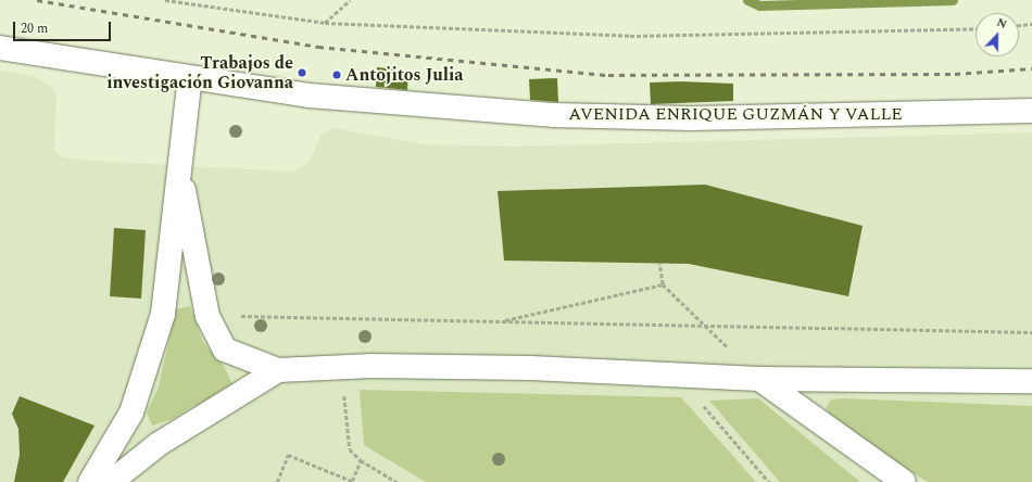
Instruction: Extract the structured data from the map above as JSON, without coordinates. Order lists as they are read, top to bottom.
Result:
{
  "streets": {
    "street": ["AVENIDA ENRIQUE GUZMÁN Y VALLE"]
  },
  "places": ["Trabajos de investigación Giovanna", "Antojitos Julia"],
  "scale_bar": "20 m",
  "north": "top"
}
